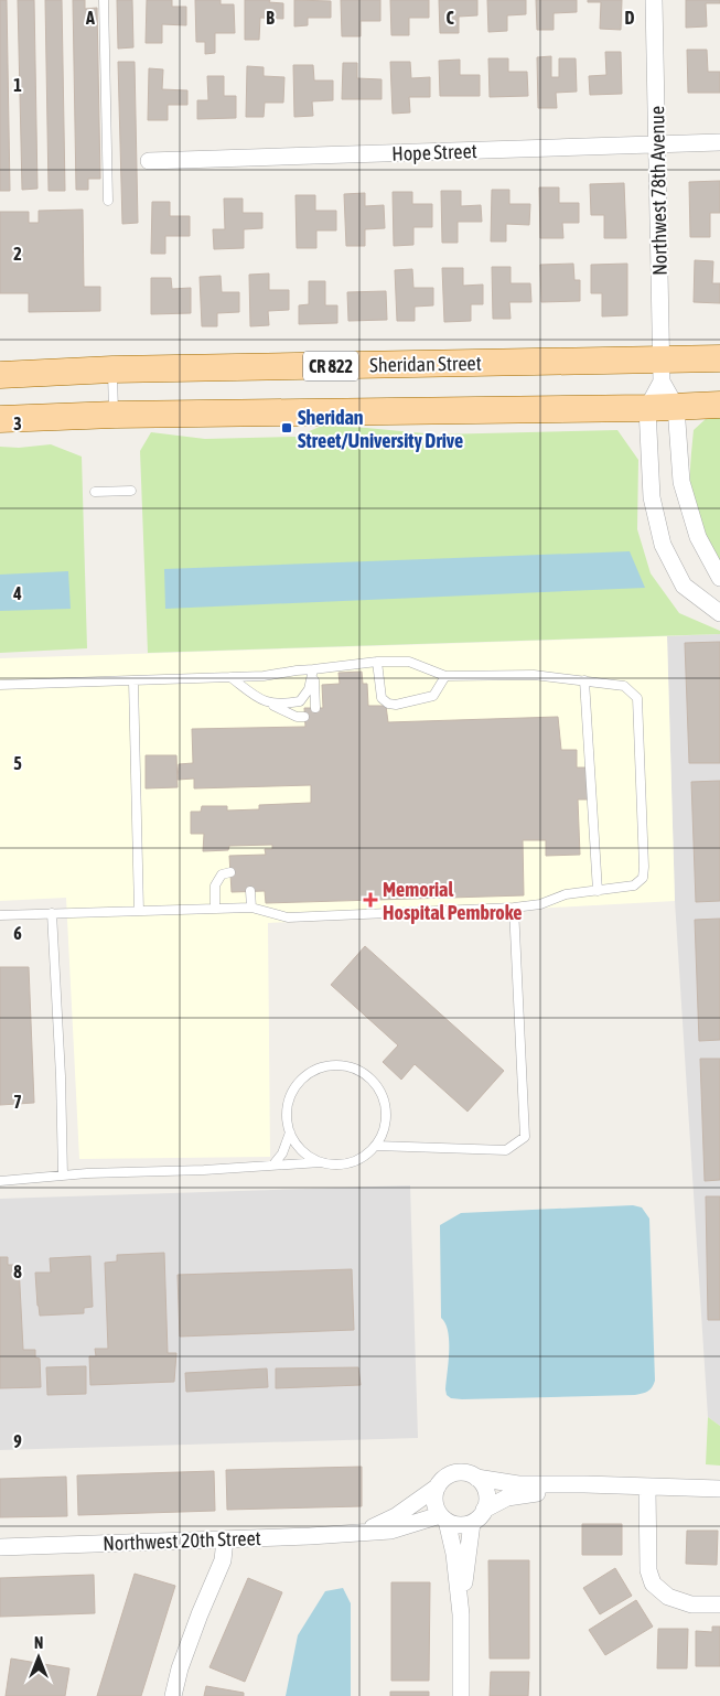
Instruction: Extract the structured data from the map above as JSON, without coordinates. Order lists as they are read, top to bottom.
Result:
{
  "streets": {
    "main road": ["Sheridan Street", "CR 822"],
    "street": ["Hope Street", "Northwest 78th Avenue", "Northwest 20th Street"]
  },
  "crossings": [
    ["Hope Street", "Northwest 78th Avenue"],
    ["Northwest 78th Avenue", "Sheridan Street"]
  ],
  "places": {
    "transit": ["Sheridan Street/University Drive"],
    "health": ["Memorial Hospital Pembroke"]
  },
  "north": "top",
  "grid": {
    "columns": [
      "A",
      "B",
      "C",
      "D"
    ],
    "rows": [
      "1",
      "2",
      "3",
      "4",
      "5",
      "6",
      "7",
      "8",
      "9"
    ]
  }
}
